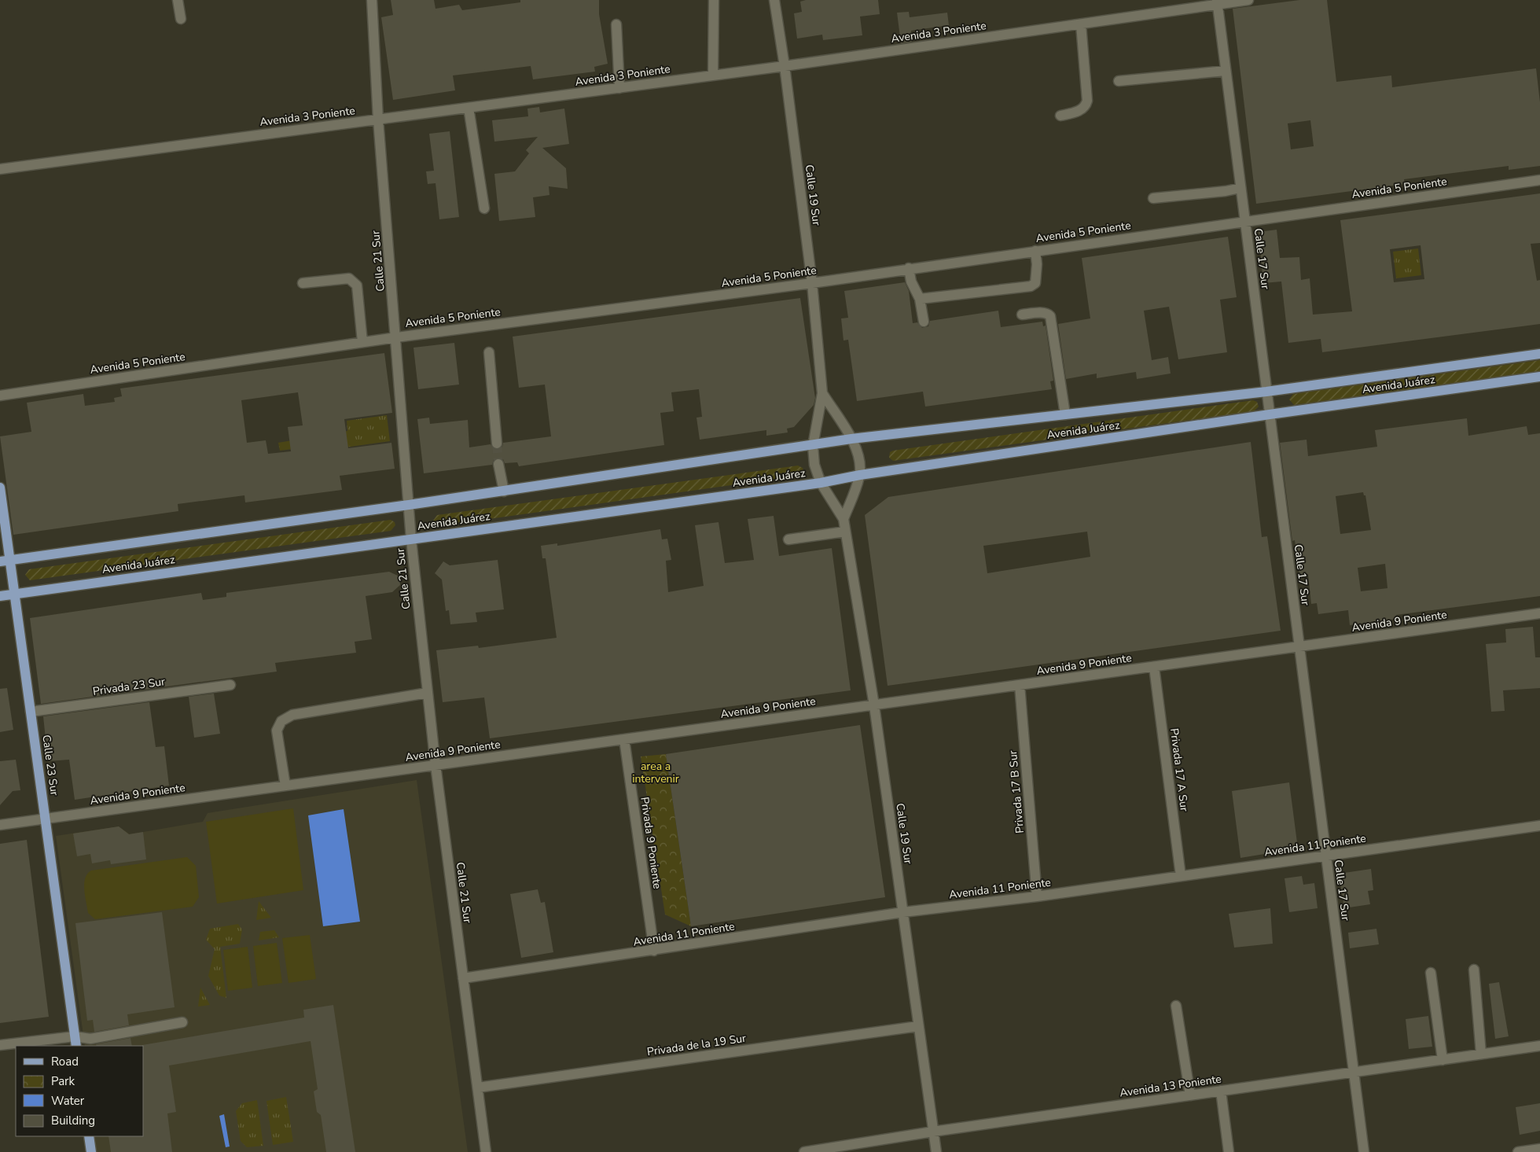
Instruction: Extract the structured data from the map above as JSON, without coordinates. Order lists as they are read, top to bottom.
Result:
{
  "streets": {
    "main road": ["Avenida Juárez", "Calle 23 Sur"],
    "street": [
      "Avenida 3 Poniente",
      "Avenida 5 Poniente",
      "Calle 19 Sur",
      "Calle 17 Sur",
      "Calle 21 Sur",
      "Avenida 9 Poniente",
      "Privada 23 Sur",
      "Privada 17 A Sur",
      "Privada 17 B Sur",
      "Privada 9 Poniente",
      "Avenida 11 Poniente",
      "Privada de la 19 Sur",
      "Avenida 13 Poniente"
    ]
  },
  "crossings": [
    ["Avenida 3 Poniente", "Calle 19 Sur"],
    ["Avenida 3 Poniente", "Calle 17 Sur"],
    ["Avenida 3 Poniente", "Calle 21 Sur"],
    ["Avenida 5 Poniente", "Calle 19 Sur"],
    ["Avenida 5 Poniente", "Calle 17 Sur"],
    ["Avenida 5 Poniente", "Calle 21 Sur"],
    ["Calle 19 Sur", "Avenida Juárez"],
    ["Calle 19 Sur", "Avenida 9 Poniente"],
    ["Calle 19 Sur", "Avenida 11 Poniente"],
    ["Calle 19 Sur", "Privada de la 19 Sur"],
    ["Calle 19 Sur", "Avenida 13 Poniente"],
    ["Calle 17 Sur", "Avenida Juárez"],
    ["Calle 17 Sur", "Avenida 9 Poniente"],
    ["Calle 17 Sur", "Avenida 11 Poniente"],
    ["Calle 17 Sur", "Avenida 13 Poniente"],
    ["Calle 21 Sur", "Avenida Juárez"],
    ["Calle 21 Sur", "Avenida 9 Poniente"],
    ["Calle 21 Sur", "Avenida 11 Poniente"],
    ["Calle 21 Sur", "Privada de la 19 Sur"],
    ["Avenida Juárez", "Calle 23 Sur"],
    ["Avenida 9 Poniente", "Calle 23 Sur"],
    ["Avenida 9 Poniente", "Privada 17 A Sur"],
    ["Avenida 9 Poniente", "Privada 17 B Sur"],
    ["Avenida 9 Poniente", "Privada 9 Poniente"],
    ["Privada 23 Sur", "Calle 23 Sur"],
    ["Privada 17 A Sur", "Avenida 11 Poniente"],
    ["Privada 17 B Sur", "Avenida 11 Poniente"],
    ["Privada 9 Poniente", "Avenida 11 Poniente"]
  ],
  "parks": ["area a intervenir"],
  "legend": [
    "Road",
    "Park",
    "Water",
    "Building"
  ]
}
